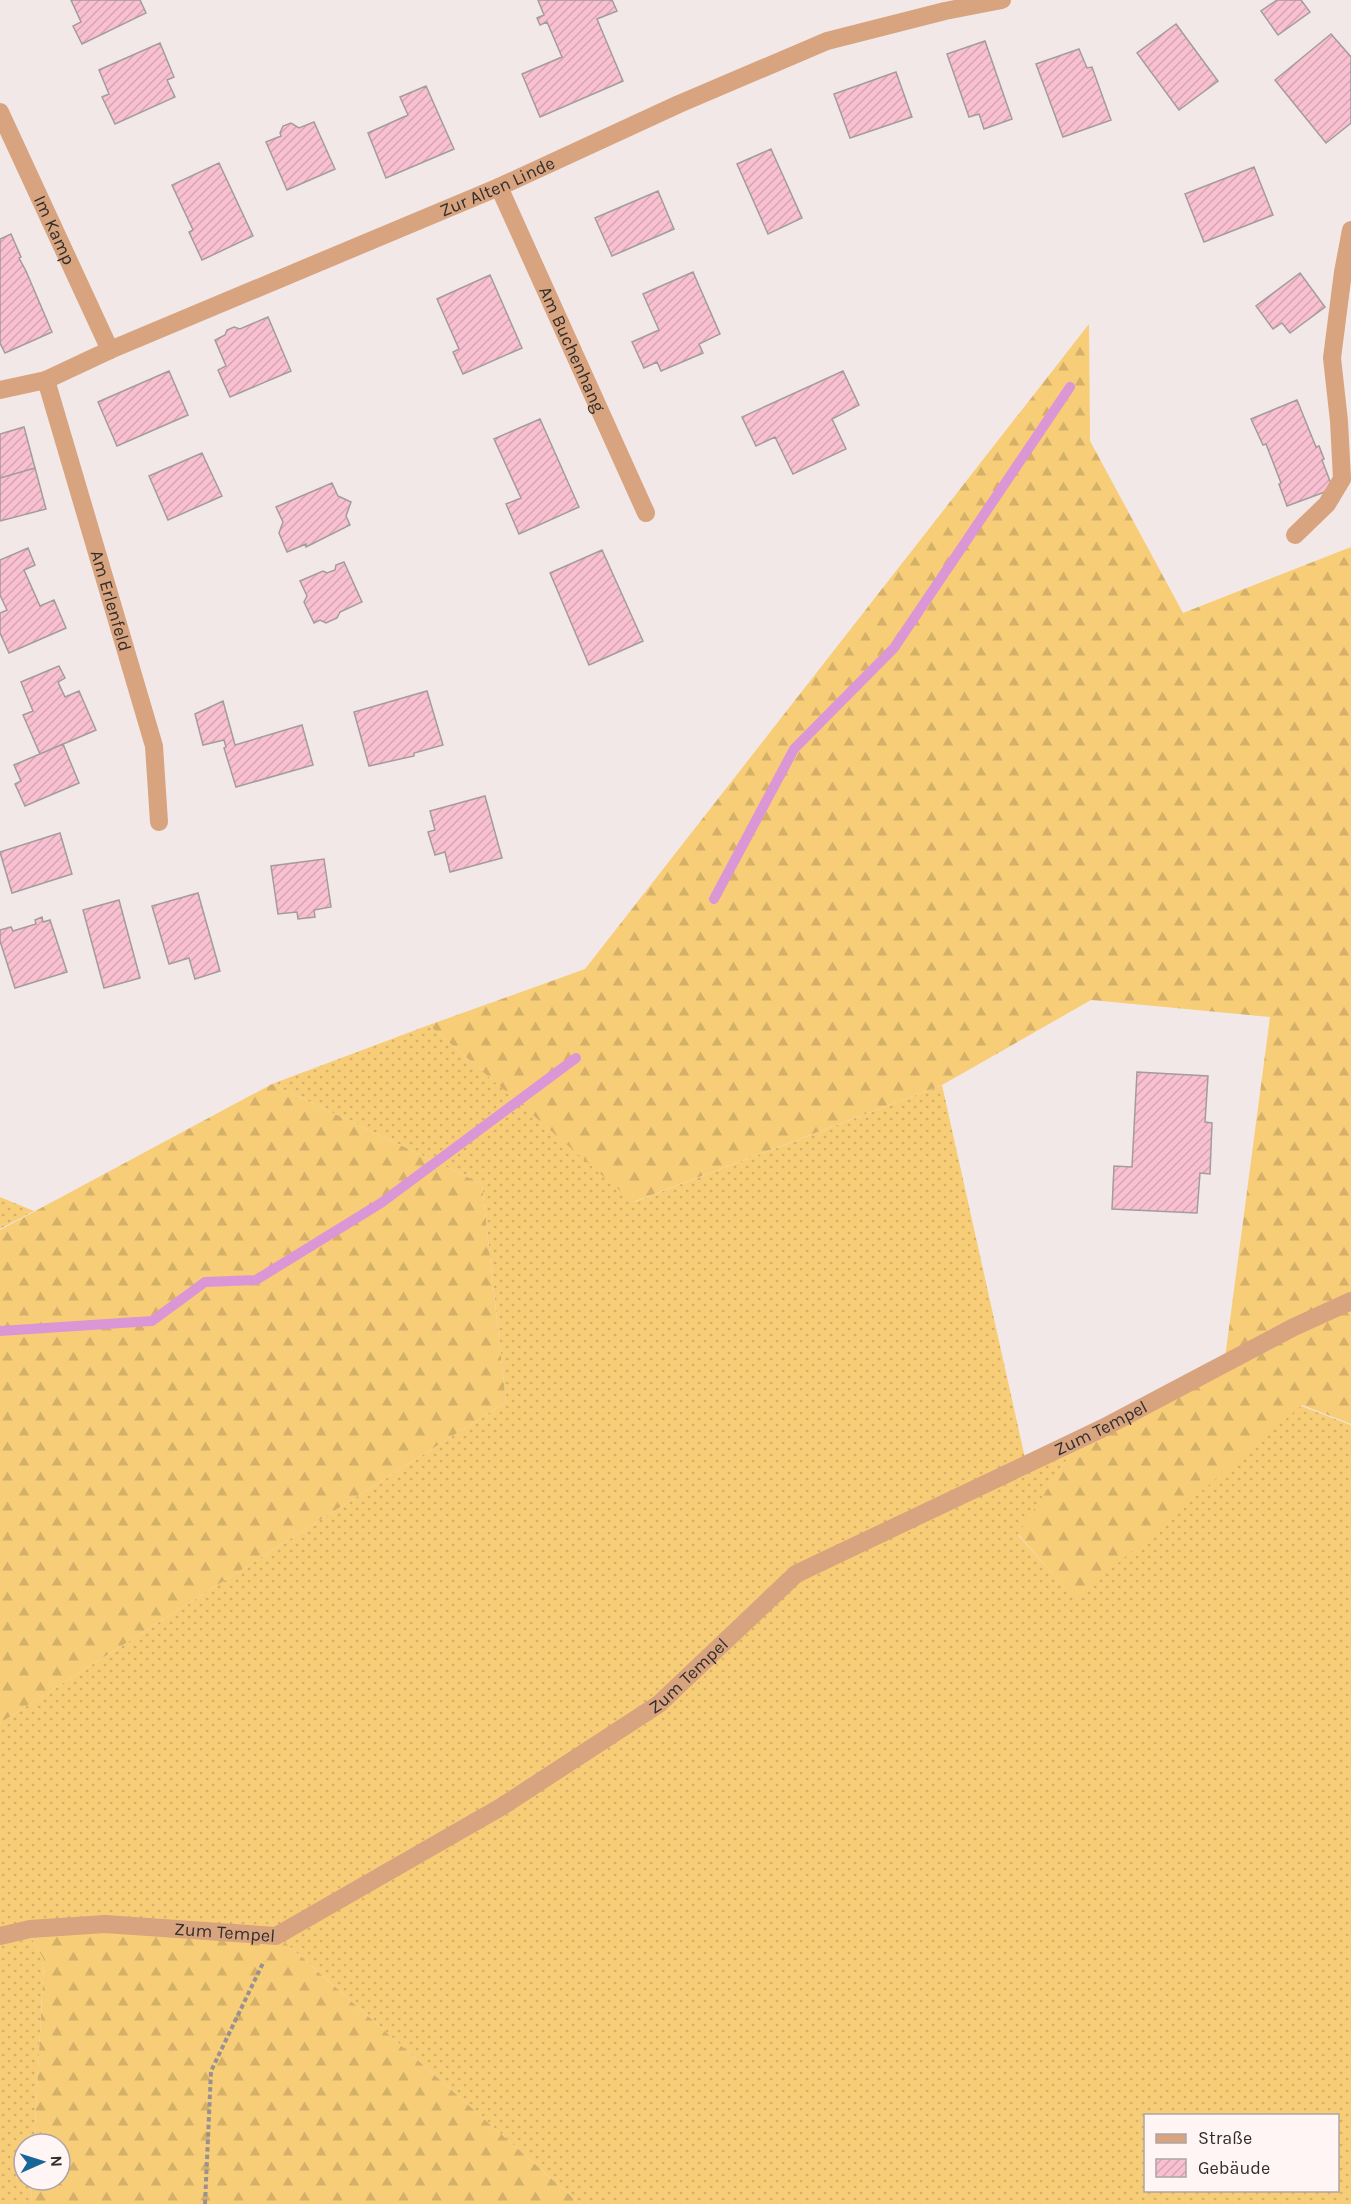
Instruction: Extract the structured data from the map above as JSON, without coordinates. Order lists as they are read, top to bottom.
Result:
{
  "streets": {
    "street": [
      "Zur Alten Linde",
      "Im Kamp",
      "Am Buchenhang",
      "Am Erlenfeld",
      "Zum Tempel"
    ]
  },
  "crossings": [
    ["Zur Alten Linde", "Im Kamp"],
    ["Zur Alten Linde", "Am Buchenhang"],
    ["Zur Alten Linde", "Am Erlenfeld"]
  ],
  "legend": ["Straße", "Gebäude"],
  "north": "right"
}
